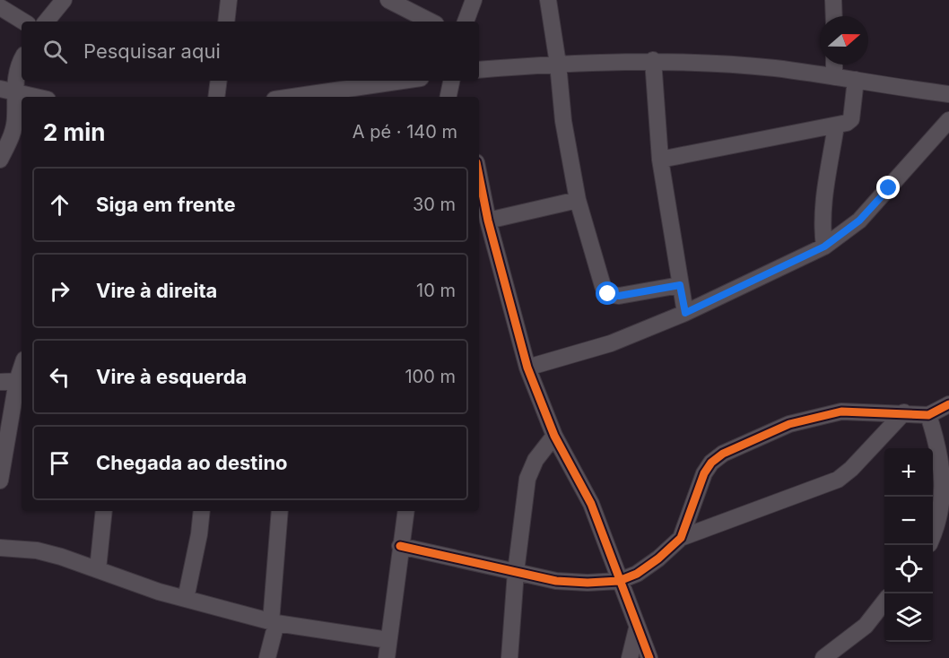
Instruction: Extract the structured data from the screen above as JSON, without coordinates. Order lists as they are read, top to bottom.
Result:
{
  "north": "right",
  "page": {
    "search": "Pesquisar aqui",
    "heading": ["2 min", "A pé · 140 m"],
    "list": [
      ["Siga em frente", "30 m"],
      ["Vire à direita", "10 m"],
      ["Vire à esquerda", "100 m"],
      "Chegada ao destino"
    ],
    "map_buttons": ["+", "−"]
  }
}
